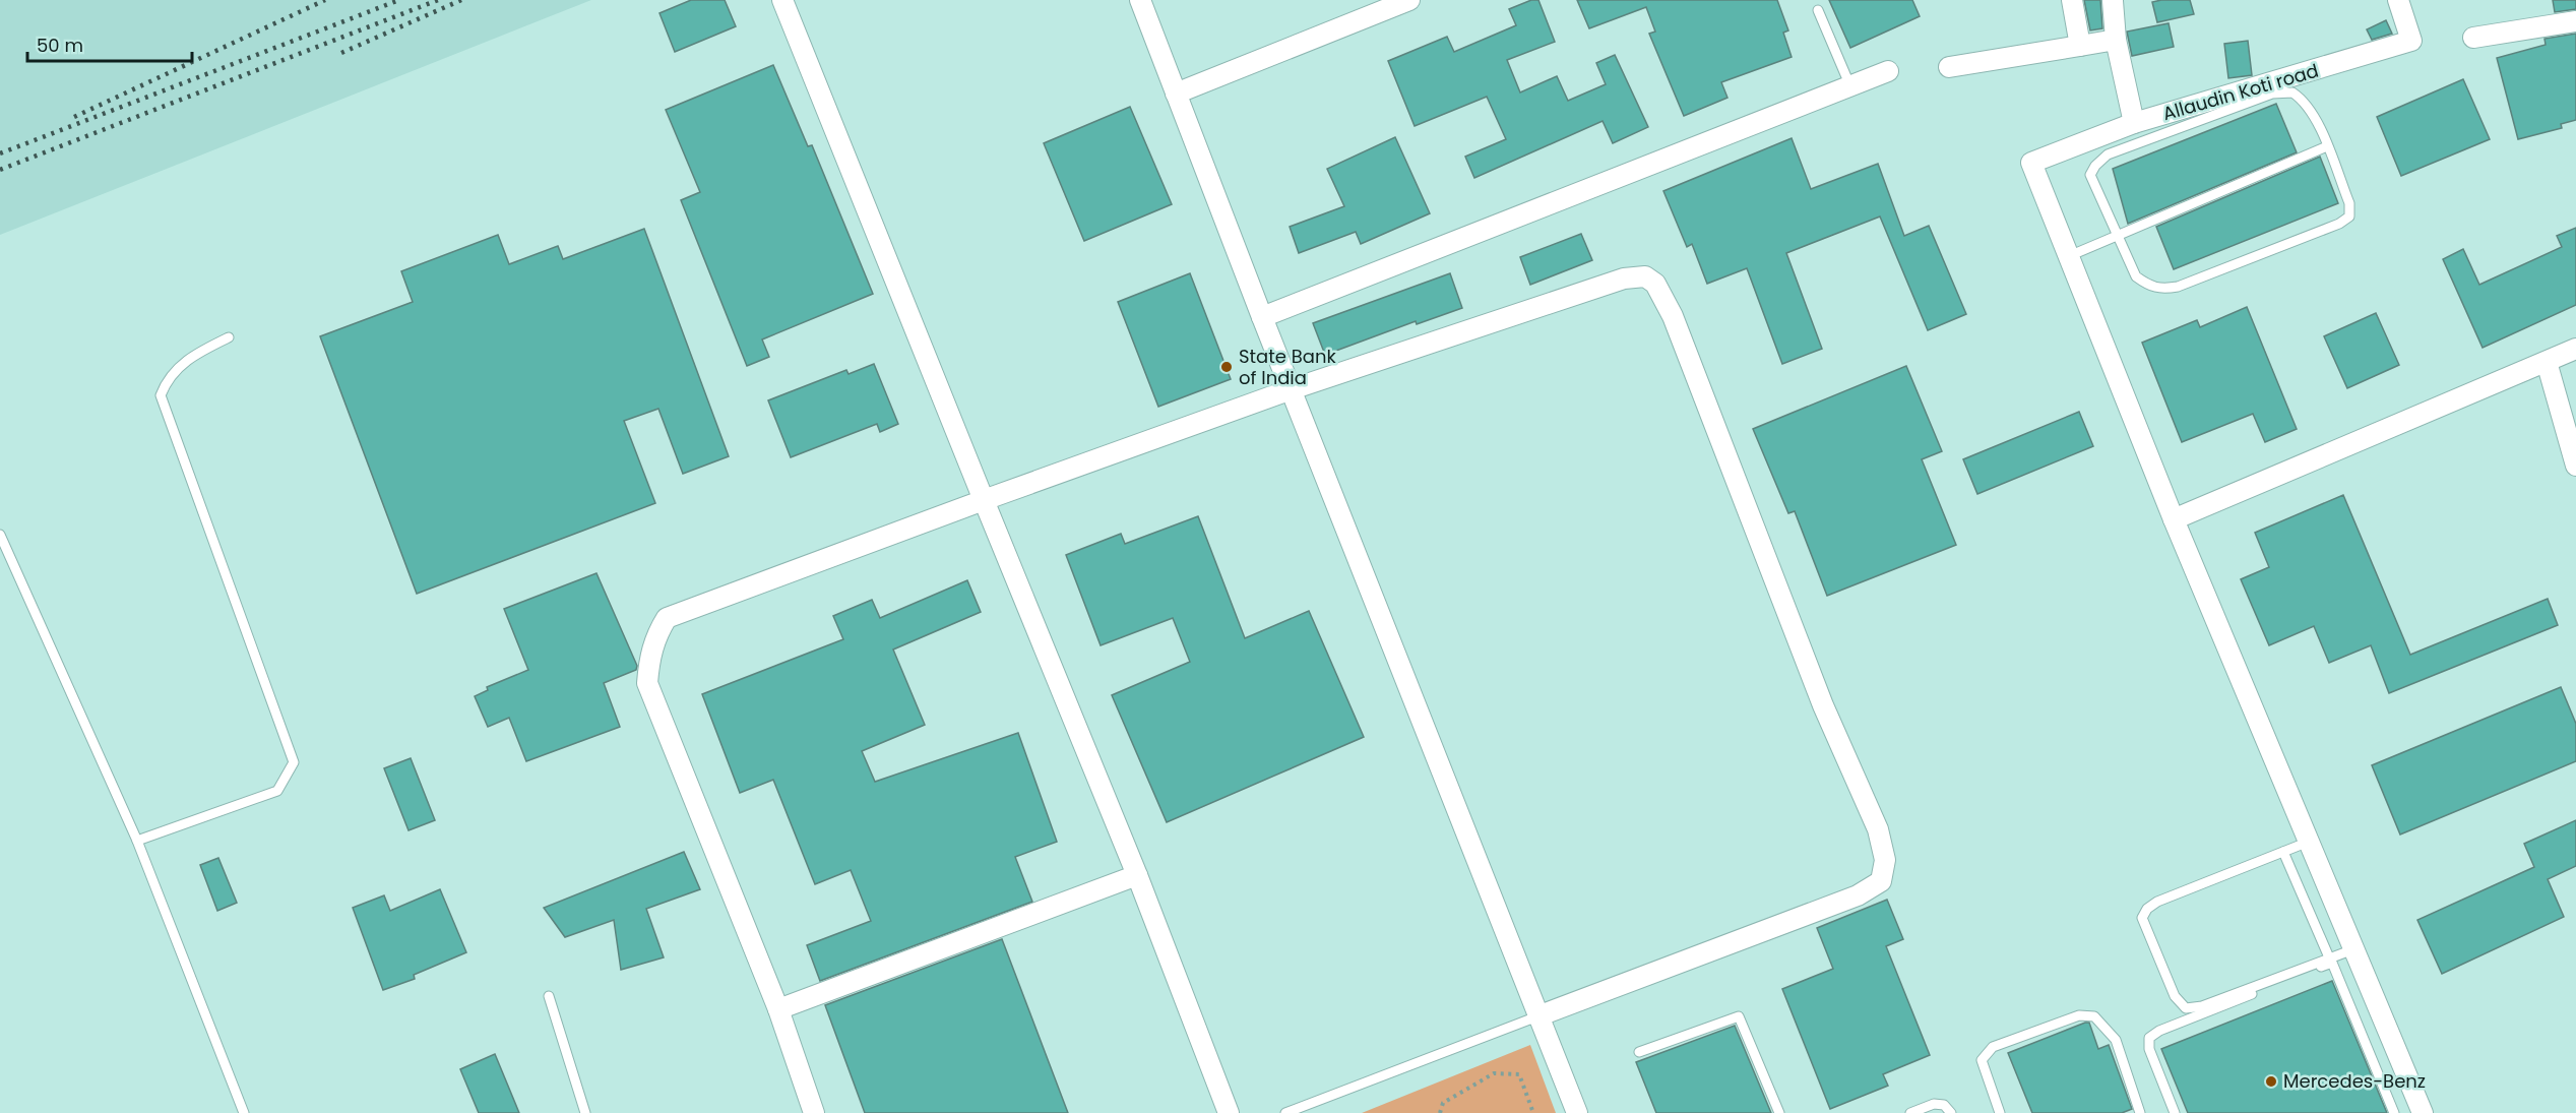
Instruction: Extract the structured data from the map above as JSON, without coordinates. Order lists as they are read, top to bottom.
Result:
{
  "streets": {
    "street": ["Allaudin Koti road"]
  },
  "places": ["State Bank of India", "Mercedes-Benz"],
  "scale_bar": "50 m"
}
